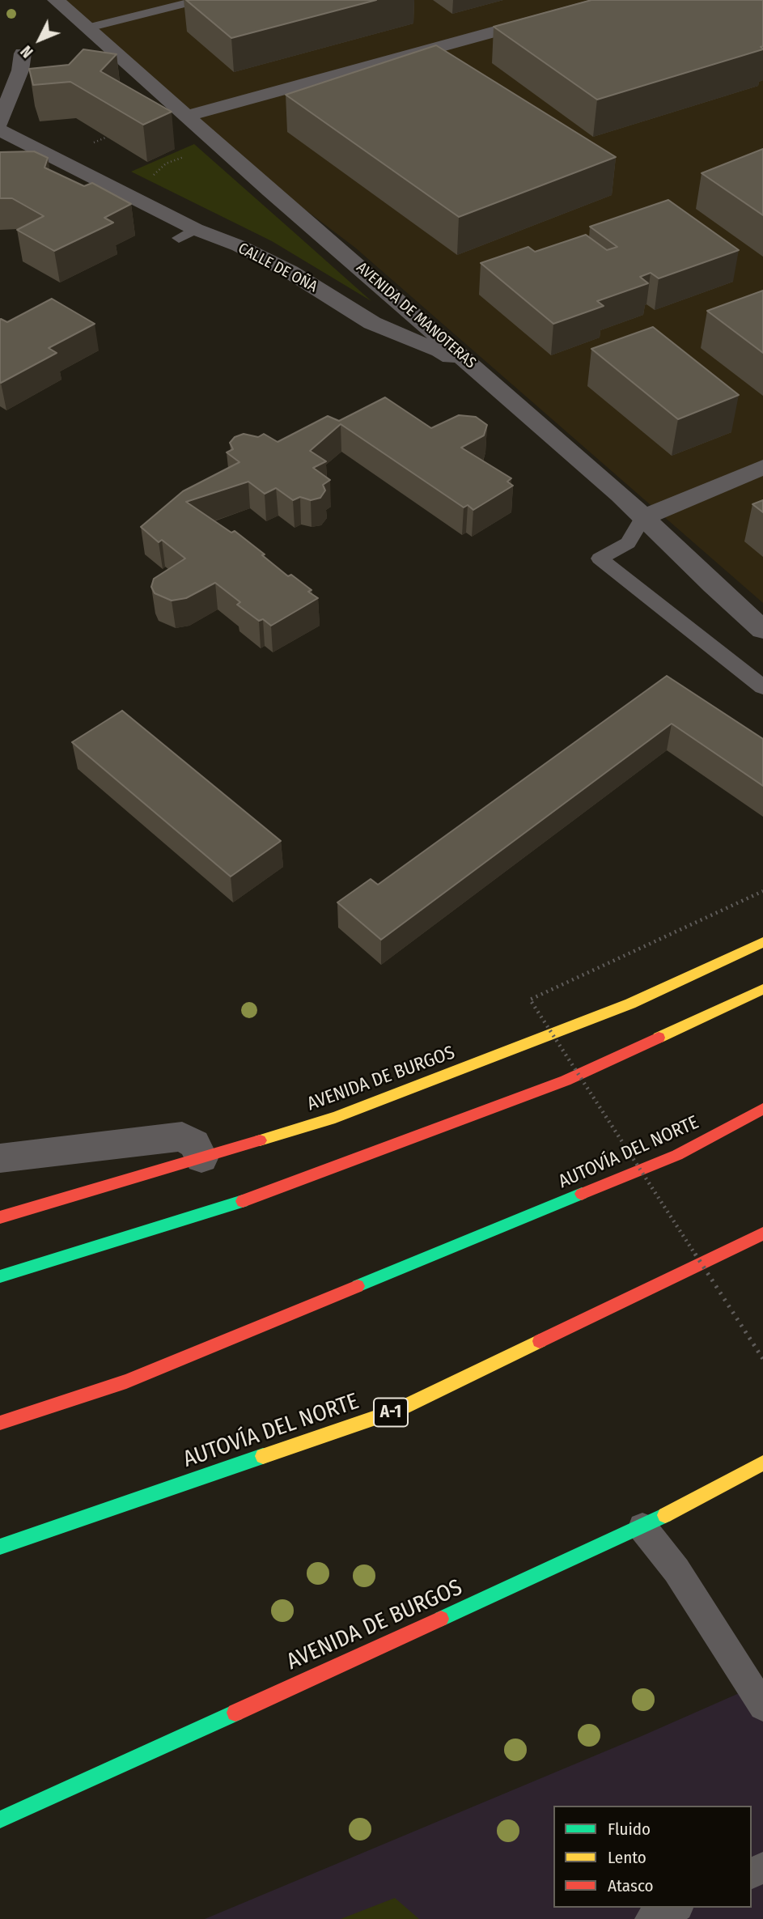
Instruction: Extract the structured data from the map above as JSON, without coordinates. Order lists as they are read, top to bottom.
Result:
{
  "streets": {
    "main road": ["AVENIDA DE BURGOS", "AUTOVÍA DEL NORTE", "A-1"],
    "street": ["CALLE DE OÑA", "AVENIDA DE MANOTERAS"]
  },
  "crossings": [
    ["CALLE DE OÑA", "AVENIDA DE MANOTERAS"]
  ],
  "legend": ["Fluido", "Lento", "Atasco"],
  "north": "bottom left"
}
